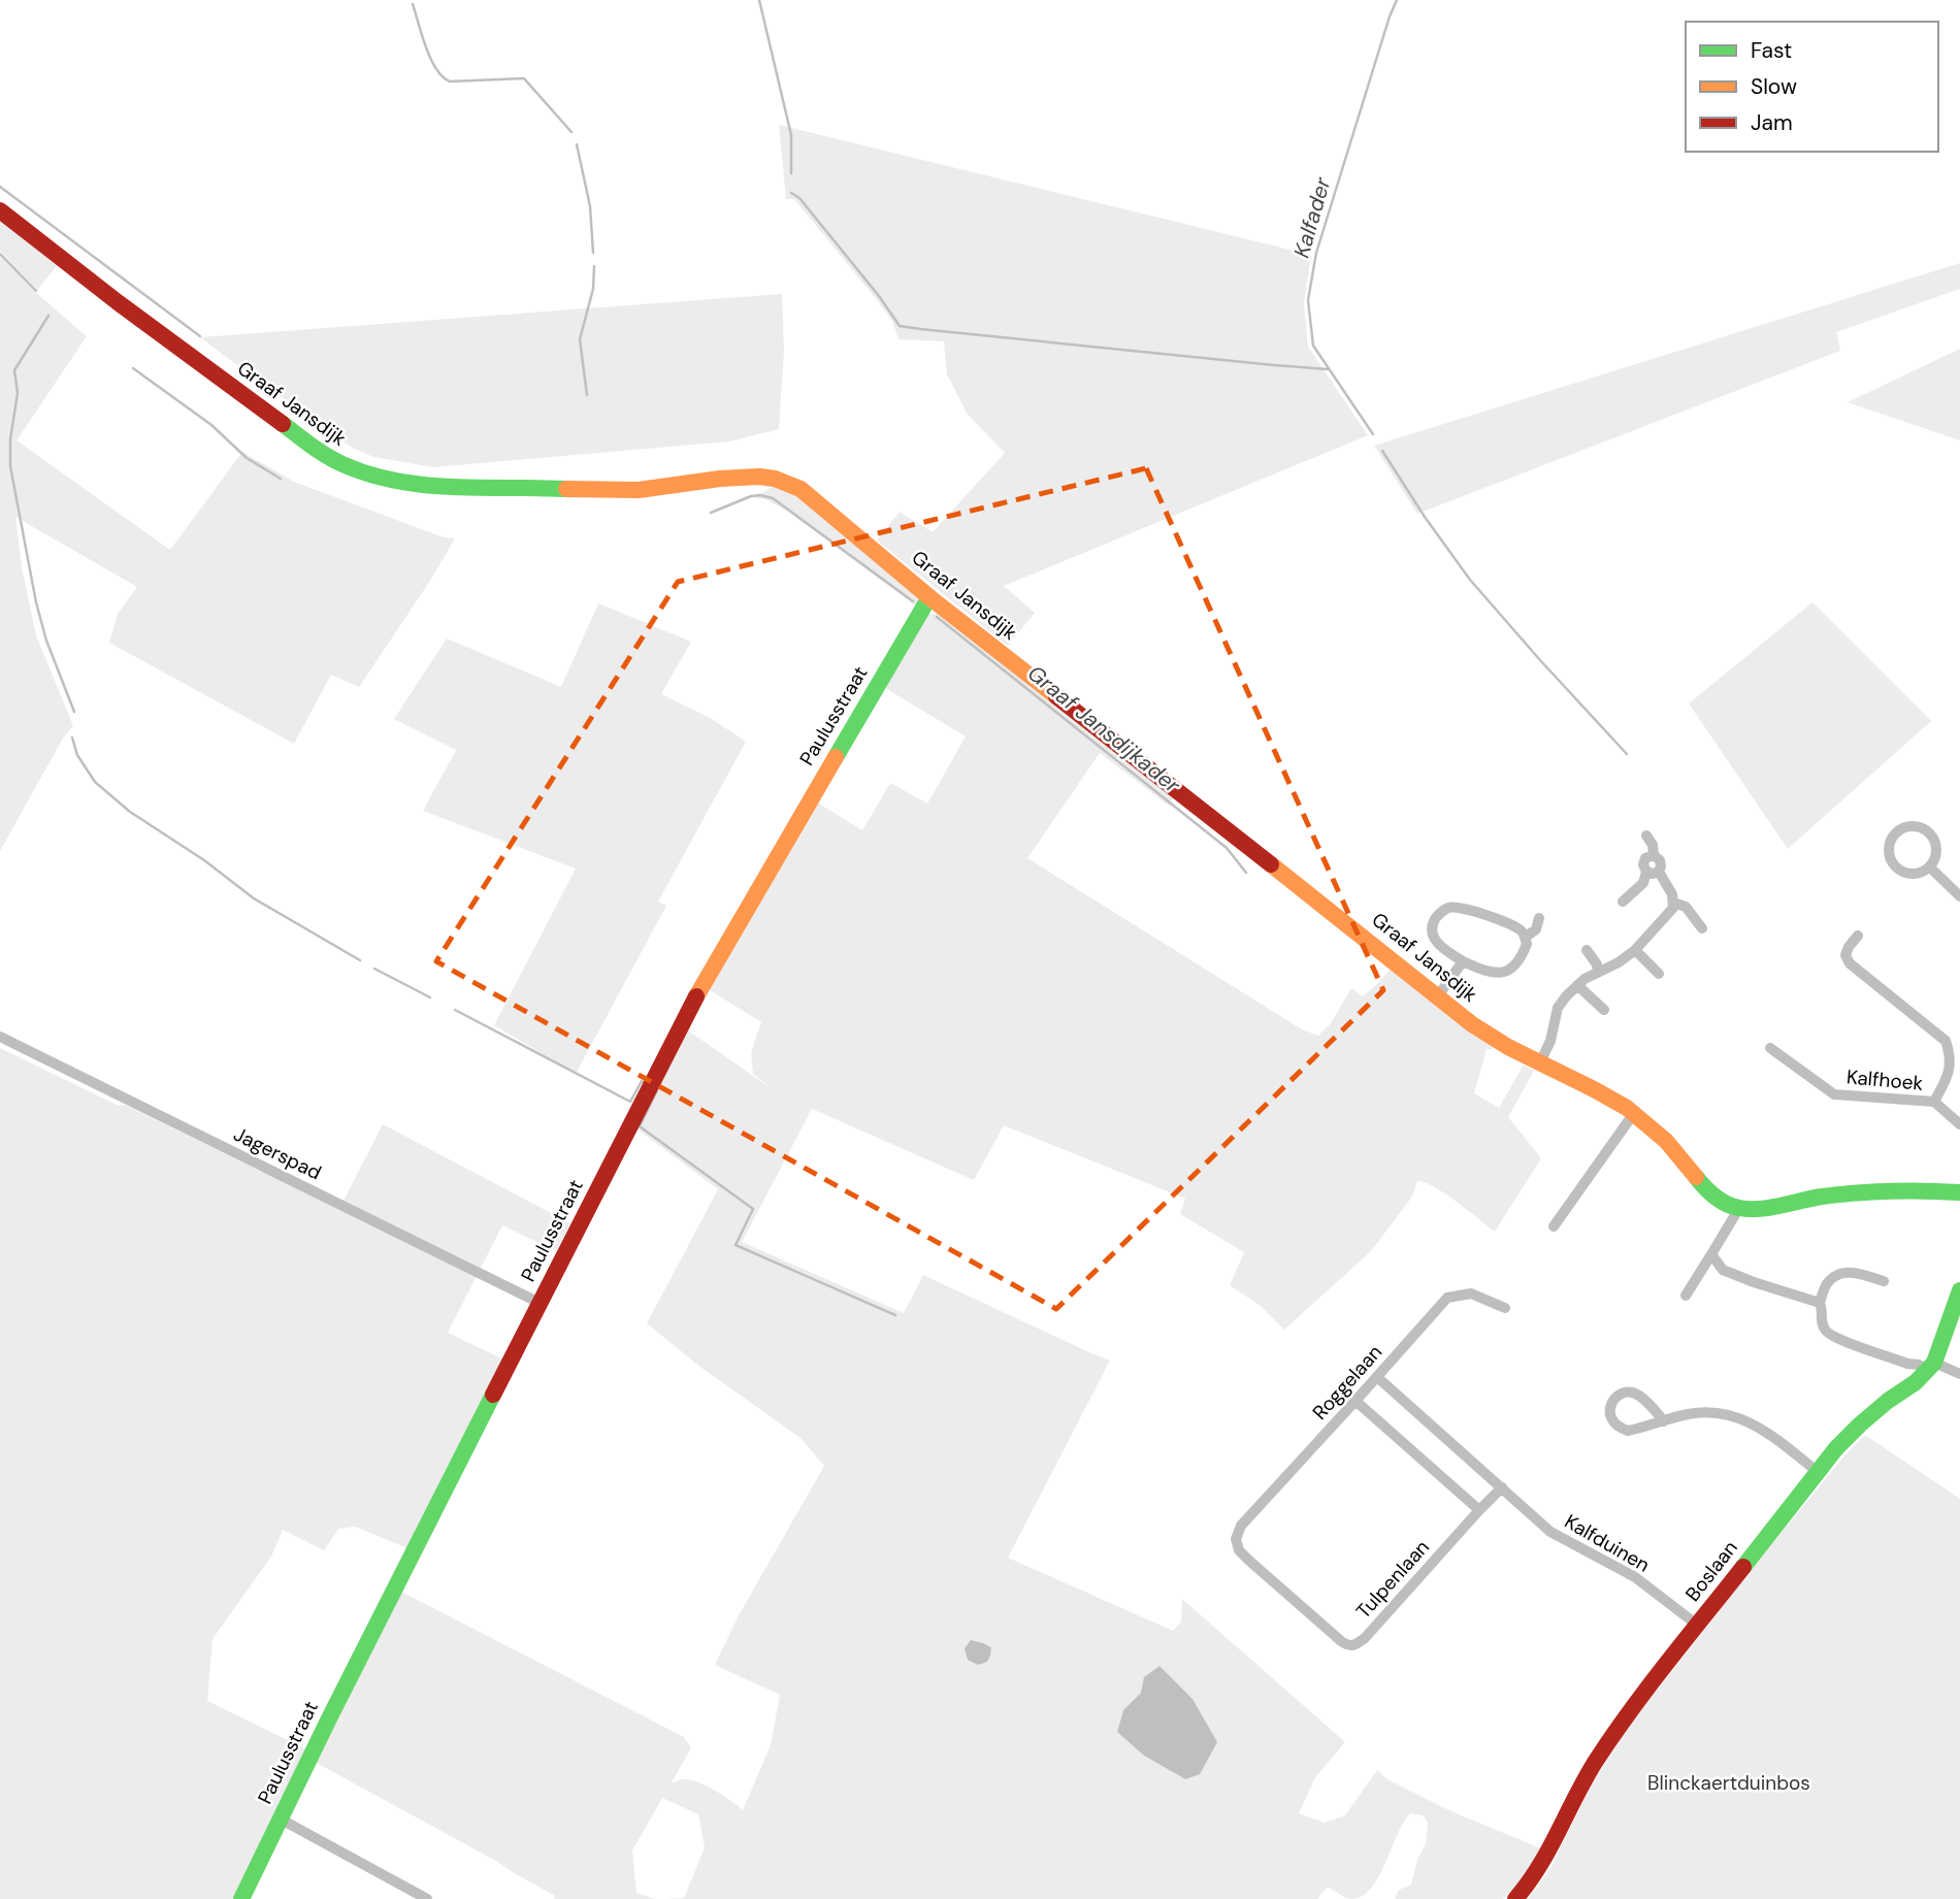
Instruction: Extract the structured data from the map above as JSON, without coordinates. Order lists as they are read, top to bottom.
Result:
{
  "streets": {
    "street": [
      "Graaf Jansdijk",
      "Paulusstraat",
      "Kalfhoek",
      "Jagerspad",
      "Roggelaan",
      "Kalfduinen",
      "Boslaan",
      "Tulpenlaan"
    ]
  },
  "crossings": [
    ["Graaf Jansdijk", "Paulusstraat"],
    ["Paulusstraat", "Jagerspad"],
    ["Roggelaan", "Kalfduinen"],
    ["Roggelaan", "Tulpenlaan"],
    ["Kalfduinen", "Boslaan"]
  ],
  "water": ["Kalfader", "Graaf Jansdijkader"],
  "parks": ["Blinckaertduinbos"],
  "legend": ["Fast", "Slow", "Jam"]
}
